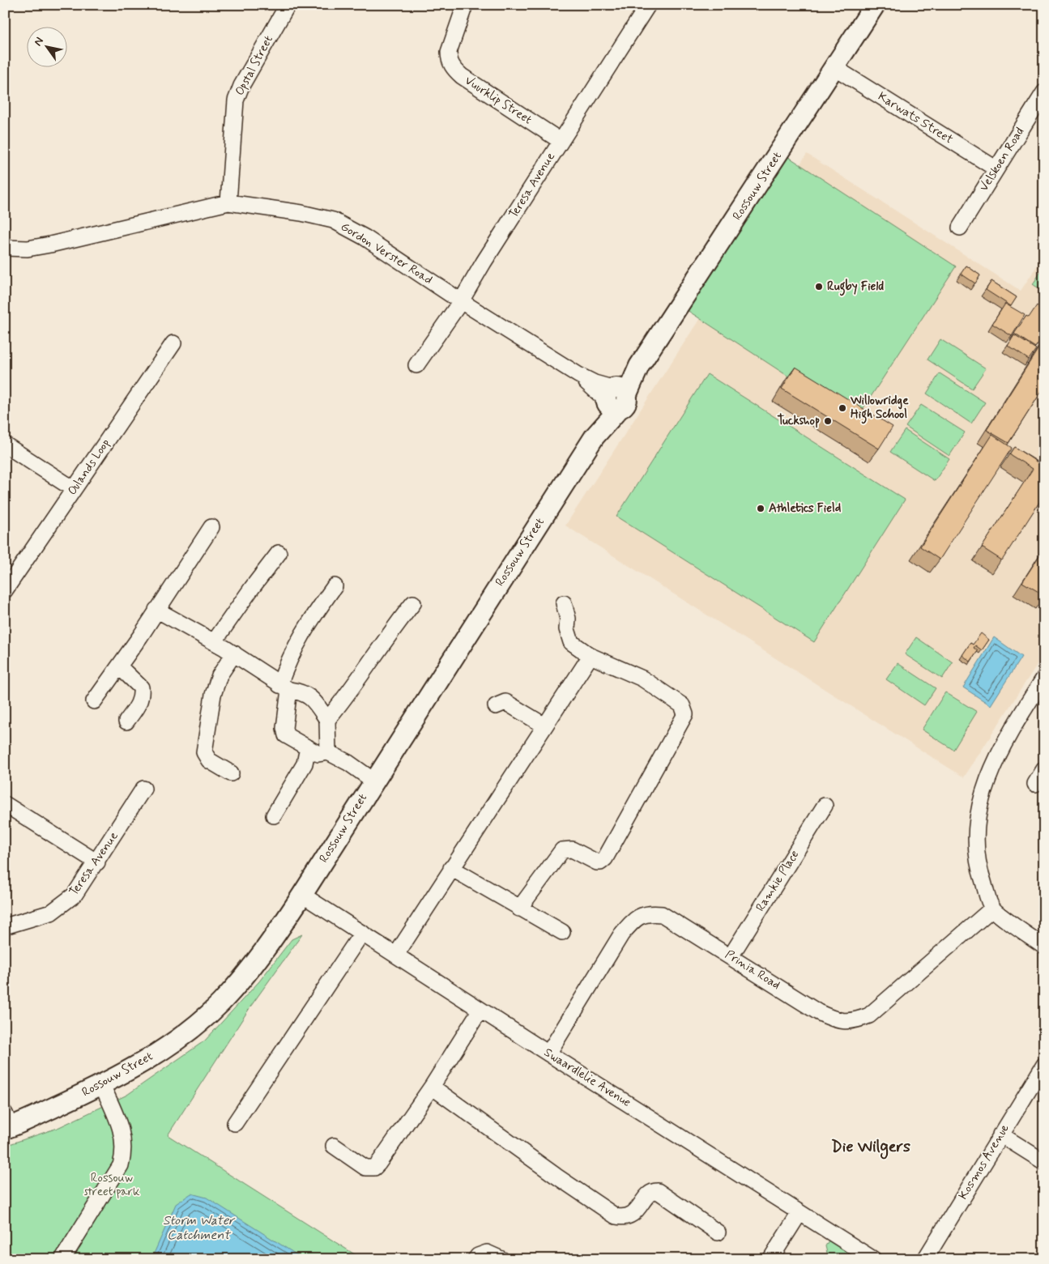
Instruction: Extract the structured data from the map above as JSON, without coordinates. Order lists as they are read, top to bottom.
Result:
{
  "streets": {
    "main road": ["Rossouw Street"],
    "street": [
      "Opstal Street",
      "Vuurklip Street",
      "Karwats Street",
      "Velskoen Road",
      "Teresa Avenue",
      "Gordon Verster Road",
      "Oulands Loop",
      "Ramkie Place",
      "Prinia Road",
      "Swaardlelie Avenue",
      "Kosmos Avenue"
    ]
  },
  "crossings": [
    ["Opstal Street", "Gordon Verster Road"],
    ["Vuurklip Street", "Teresa Avenue"],
    ["Karwats Street", "Velskoen Road"],
    ["Karwats Street", "Rossouw Street"],
    ["Teresa Avenue", "Gordon Verster Road"],
    ["Rossouw Street", "Gordon Verster Road"],
    ["Rossouw Street", "Swaardlelie Avenue"],
    ["Ramkie Place", "Prinia Road"],
    ["Prinia Road", "Swaardlelie Avenue"]
  ],
  "districts": ["Die Wilgers"],
  "water": ["Storm Water Catchment"],
  "parks": ["Rossouw street park"],
  "places": [
    "Rugby Field",
    "Willowridge High School",
    "Tuckshop",
    "Athletics Field"
  ],
  "north": "top left"
}
